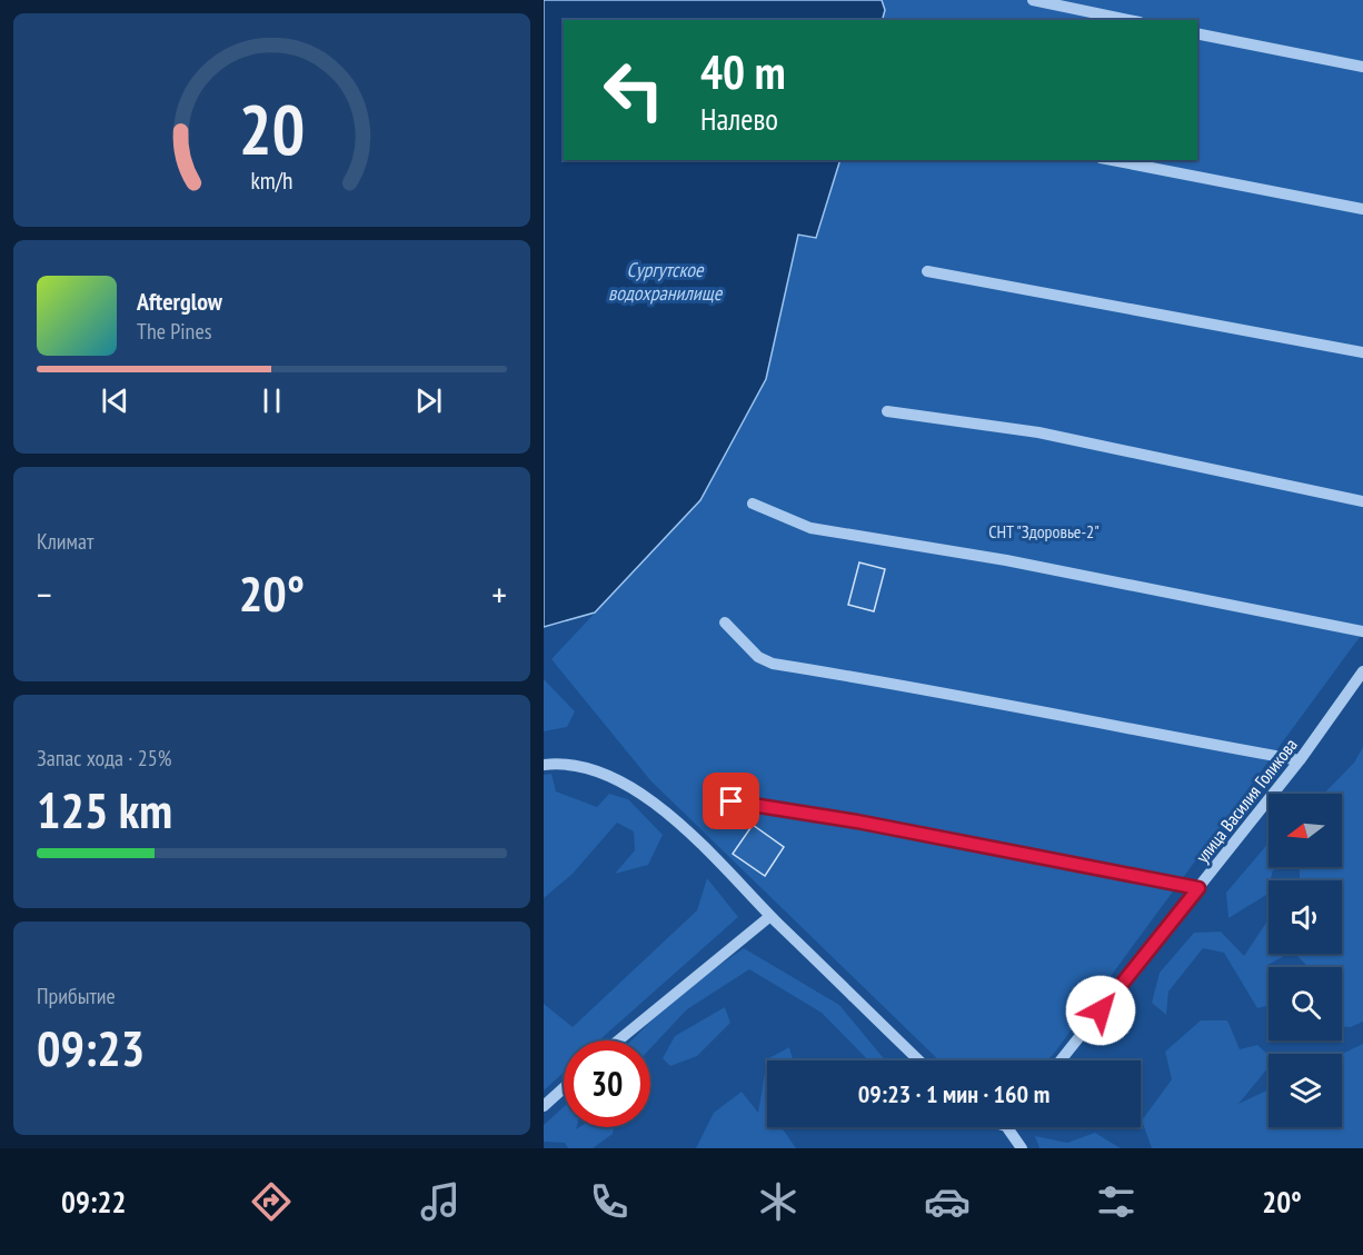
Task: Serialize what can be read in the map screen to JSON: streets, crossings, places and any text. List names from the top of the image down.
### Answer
{
  "streets": {
    "street": ["улица Василия Голикова"]
  },
  "water": ["Сургутское водохранилище"],
  "parks": ["СНТ \"Здоровье-2\""],
  "north": "left",
  "page": {
    "turn": ["40 m", "Налево"],
    "song": ["Afterglow", "The Pines"],
    "tile": [
      "Климат",
      ["Запас хода · 25%", "125 km"],
      ["Прибытие", "09:23"]
    ],
    "heat": ["−", "20°", "+"],
    "limit": "30",
    "trip": "09:23 · 1 мин · 160 m",
    "tabs": ["09:22", "20°"],
    "gauge": ["20", "km/h"]
  }
}
